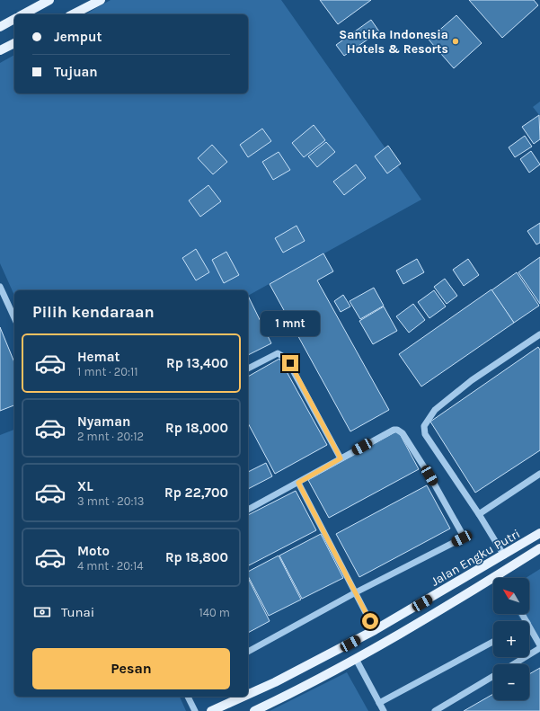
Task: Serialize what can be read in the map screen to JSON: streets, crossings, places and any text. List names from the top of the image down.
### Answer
{
  "streets": {
    "main road": ["Jalan Engku Putri"]
  },
  "places": ["Santika Indonesia Hotels & Resorts"],
  "north": "top left",
  "page": {
    "banner": ["Jemput", "Tujuan"],
    "heading": "Pilih kendaraan",
    "bubble": "1 mnt",
    "list": [
      {
        "name": "Hemat",
        "note": "1 mnt · 20:11",
        "value": "Rp 13,400"
      },
      {
        "name": "Nyaman",
        "note": "2 mnt · 20:12",
        "value": "Rp 18,000"
      },
      {
        "name": "XL",
        "note": "3 mnt · 20:13",
        "value": "Rp 22,700"
      },
      {
        "name": "Moto",
        "note": "4 mnt · 20:14",
        "value": "Rp 18,800"
      }
    ],
    "map_buttons": ["+", "−"],
    "pay": ["Tunai", "140 m"],
    "buttons": "Pesan"
  }
}
